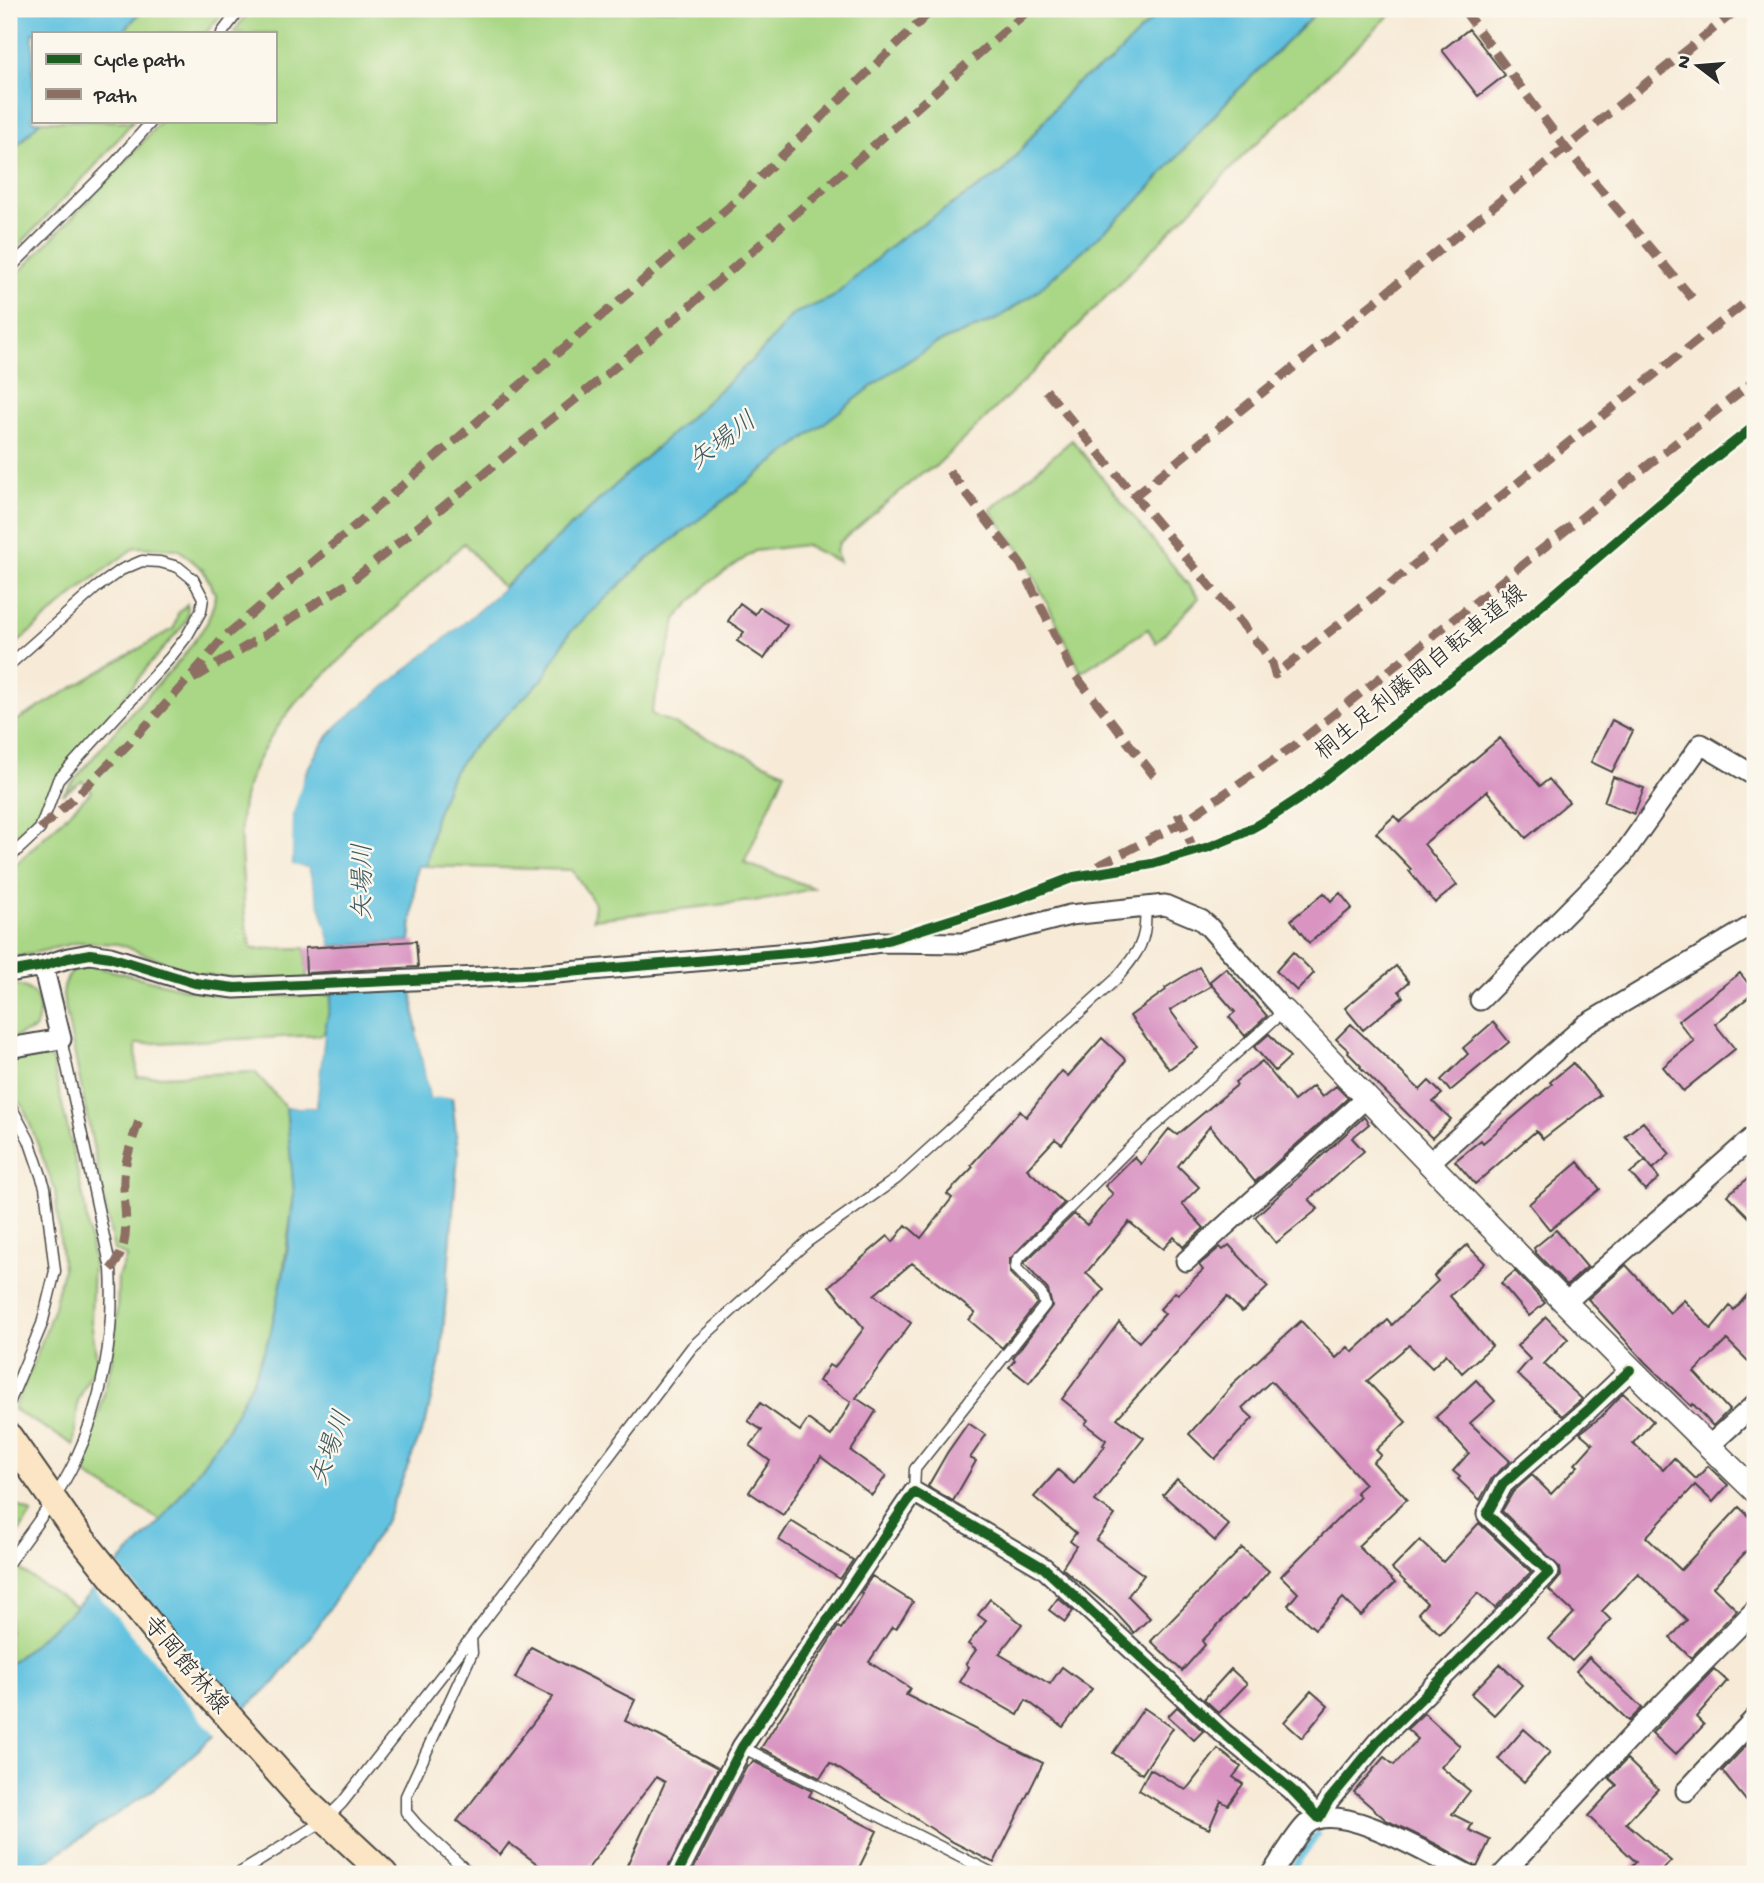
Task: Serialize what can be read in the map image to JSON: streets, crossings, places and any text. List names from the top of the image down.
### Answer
{
  "streets": {
    "main road": ["寺岡館林線"],
    "cycle path": ["桐生足利藤岡自転車道線"]
  },
  "water": ["矢場川"],
  "legend": ["Cycle path", "Path"],
  "north": "left"
}
